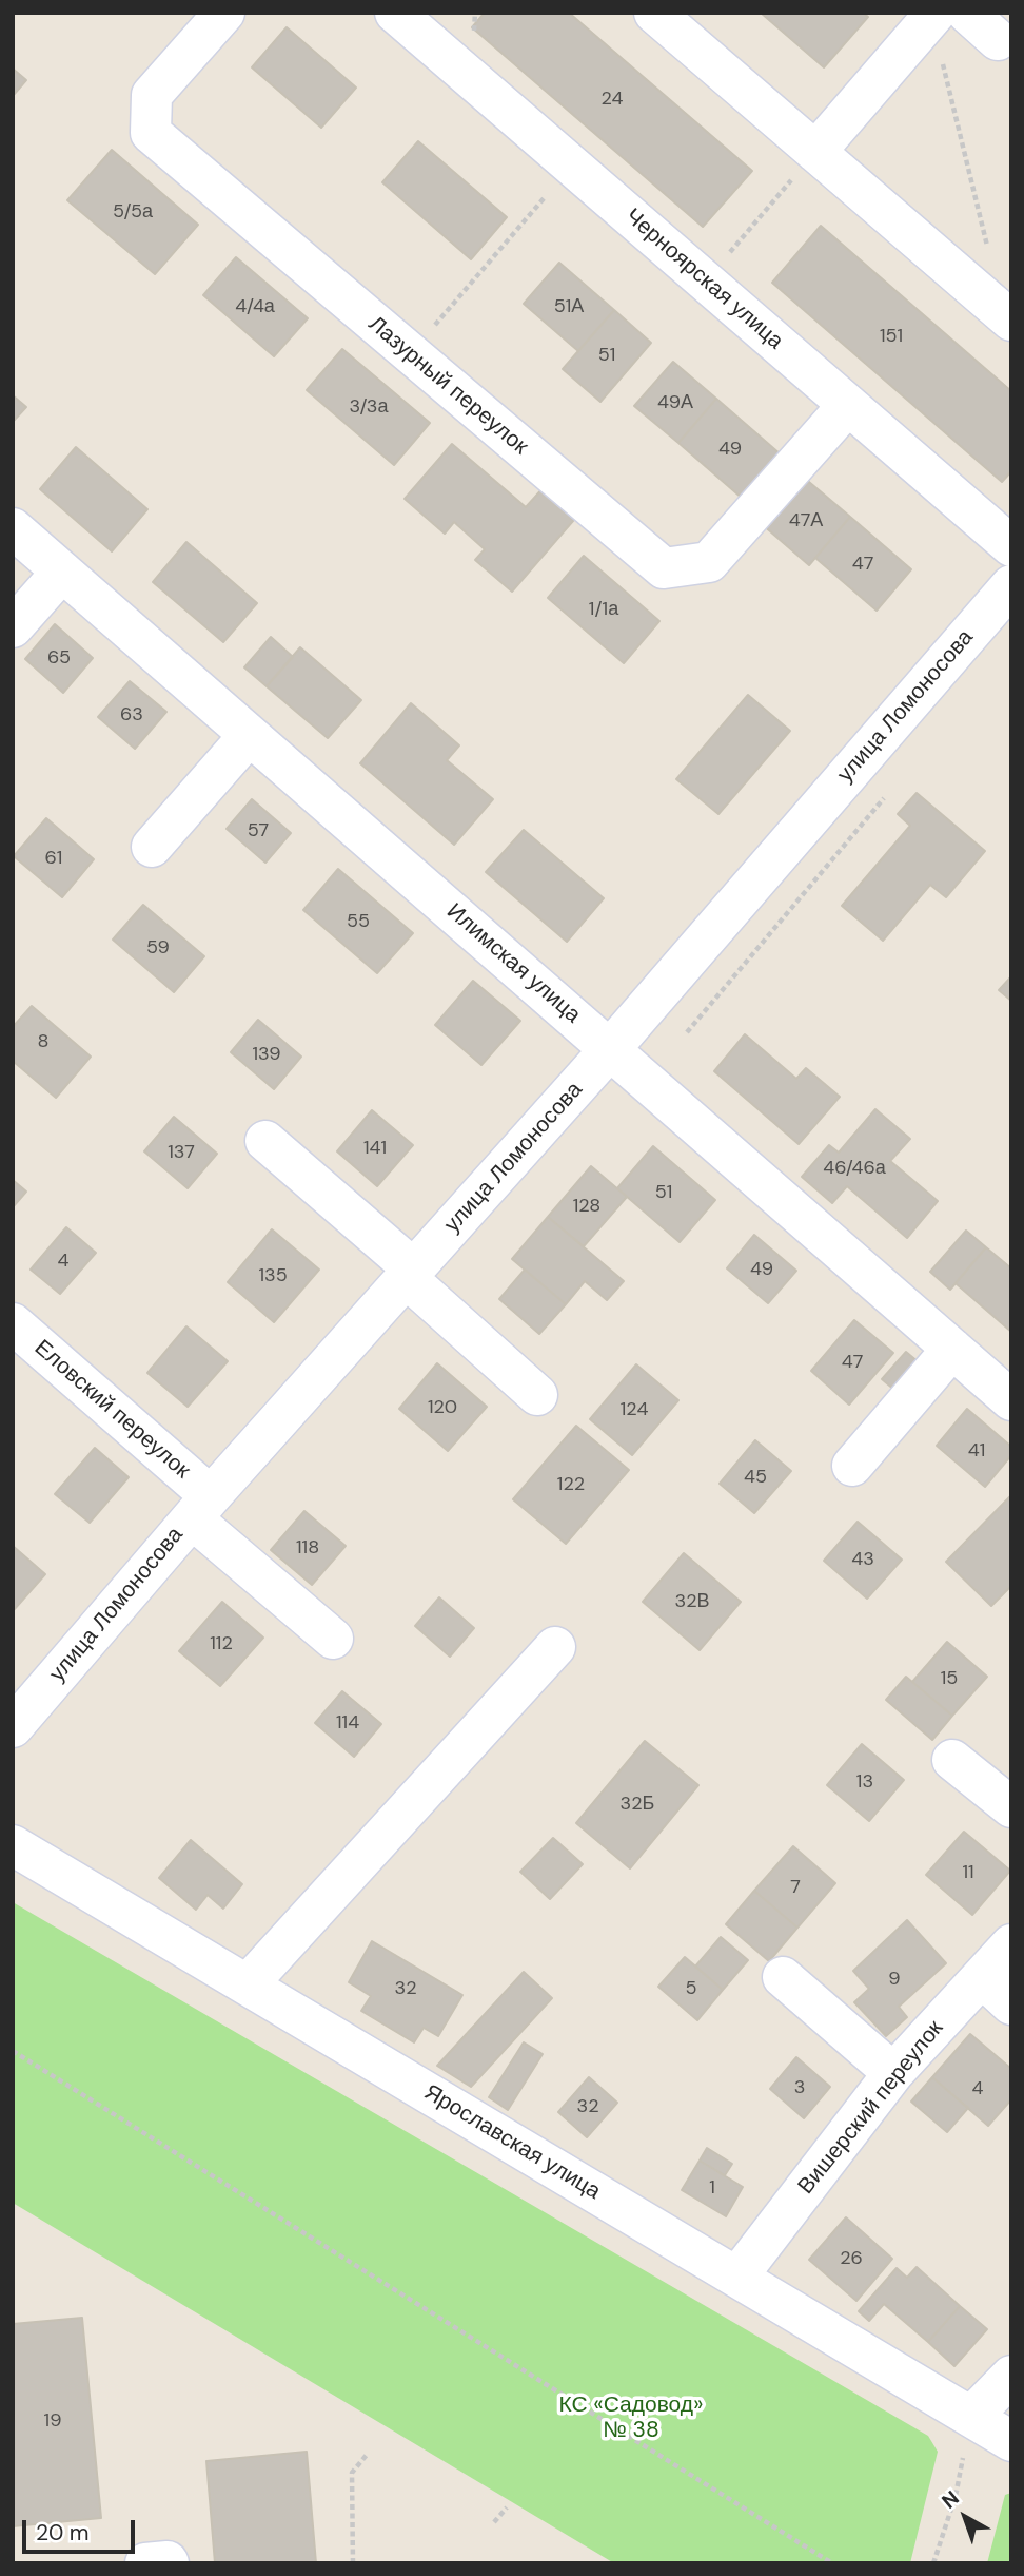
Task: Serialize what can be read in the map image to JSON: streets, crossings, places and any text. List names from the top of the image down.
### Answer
{
  "streets": {
    "street": [
      "Черноярская улица",
      "Лазурный переулок",
      "улица Ломоносова",
      "Илимская улица",
      "Еловский переулок",
      "Вишерский переулок",
      "Ярославская улица"
    ]
  },
  "crossings": [
    ["Черноярская улица", "Лазурный переулок"],
    ["улица Ломоносова", "Илимская улица"],
    ["улица Ломоносова", "Еловский переулок"],
    ["Вишерский переулок", "Ярославская улица"]
  ],
  "parks": ["КС «Садовод» № 38"],
  "house_numbers": [
    "24",
    "5/5а",
    "4/4а",
    "51А",
    "151",
    "51",
    "49А",
    "3/3а",
    "49",
    "47А",
    "47",
    "1/1а",
    "65",
    "63",
    "57",
    "61",
    "55",
    "59",
    "8",
    "139",
    "141",
    "137",
    "46/46а",
    "51",
    "128",
    "4",
    "49",
    "135",
    "47",
    "120",
    "124",
    "41",
    "45",
    "122",
    "118",
    "43",
    "32В",
    "112",
    "15",
    "114",
    "13",
    "32Б",
    "11",
    "7",
    "9",
    "32",
    "5",
    "3",
    "4",
    "32",
    "1",
    "26",
    "19"
  ],
  "scale_bar": "20 m",
  "north": "top left"
}
